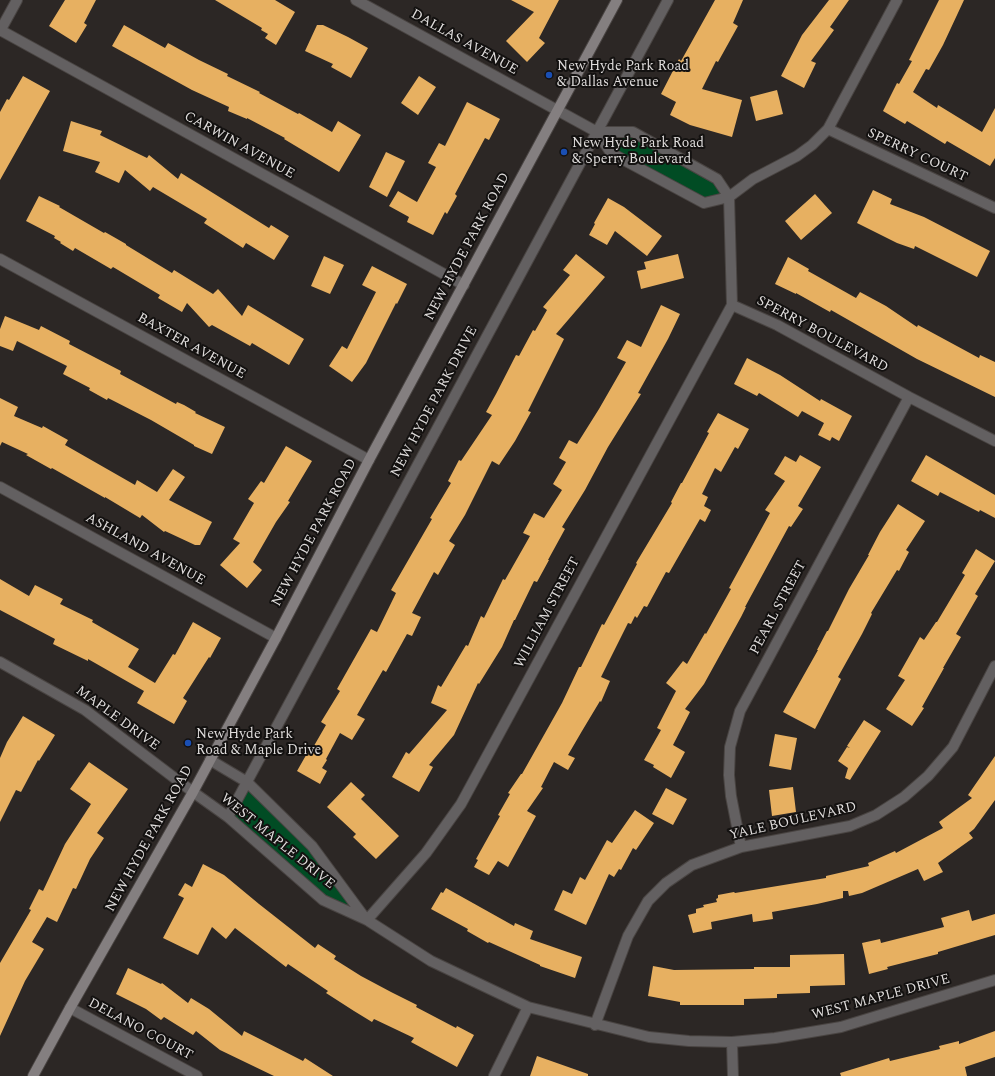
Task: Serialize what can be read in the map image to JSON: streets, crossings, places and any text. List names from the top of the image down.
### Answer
{
  "streets": {
    "main road": ["NEW HYDE PARK ROAD"],
    "street": [
      "DALLAS AVENUE",
      "CARWIN AVENUE",
      "SPERRY COURT",
      "SPERRY BOULEVARD",
      "BAXTER AVENUE",
      "NEW HYDE PARK DRIVE",
      "ASHLAND AVENUE",
      "PEARL STREET",
      "WILLIAM STREET",
      "MAPLE DRIVE",
      "YALE BOULEVARD",
      "WEST MAPLE DRIVE",
      "DELANO COURT"
    ]
  },
  "crossings": [
    ["DALLAS AVENUE", "NEW HYDE PARK ROAD"],
    ["CARWIN AVENUE", "NEW HYDE PARK ROAD"],
    ["NEW HYDE PARK ROAD", "BAXTER AVENUE"],
    ["NEW HYDE PARK ROAD", "ASHLAND AVENUE"],
    ["NEW HYDE PARK ROAD", "MAPLE DRIVE"],
    ["NEW HYDE PARK ROAD", "WEST MAPLE DRIVE"],
    ["NEW HYDE PARK ROAD", "DELANO COURT"],
    ["SPERRY BOULEVARD", "PEARL STREET"],
    ["SPERRY BOULEVARD", "WILLIAM STREET"],
    ["NEW HYDE PARK DRIVE", "WEST MAPLE DRIVE"],
    ["PEARL STREET", "YALE BOULEVARD"],
    ["WILLIAM STREET", "WEST MAPLE DRIVE"],
    ["MAPLE DRIVE", "WEST MAPLE DRIVE"],
    ["YALE BOULEVARD", "WEST MAPLE DRIVE"]
  ],
  "places": ["New Hyde Park Road & Dallas Avenue", "New Hyde Park Road & Sperry Boulevard", "New Hyde Park Road & Maple Drive"]
}
